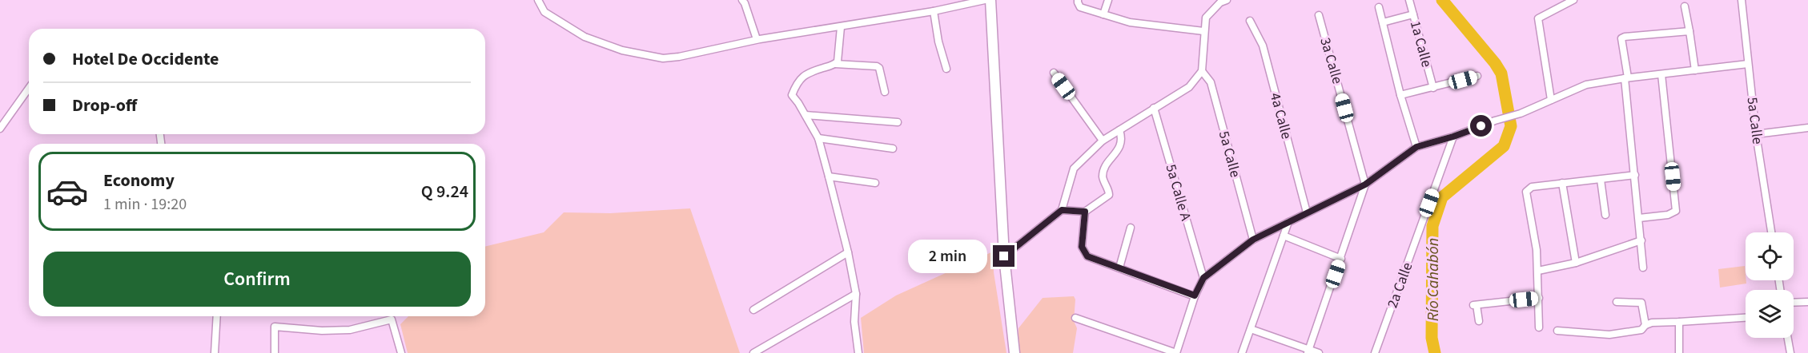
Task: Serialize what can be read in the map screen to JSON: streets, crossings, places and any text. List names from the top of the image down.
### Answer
{
  "streets": {
    "street": [
      "1a Calle",
      "3a Calle",
      "4a Calle",
      "5a Calle",
      "5a Calle A",
      "2a Calle"
    ]
  },
  "water": ["Río Cahabón"],
  "page": {
    "banner": ["Hotel De Occidente", "Drop-off"],
    "list": [
      {
        "name": "Economy",
        "note": "1 min · 19:20",
        "value": "Q 9.24"
      }
    ],
    "bubble": "2 min",
    "buttons": "Confirm"
  }
}
